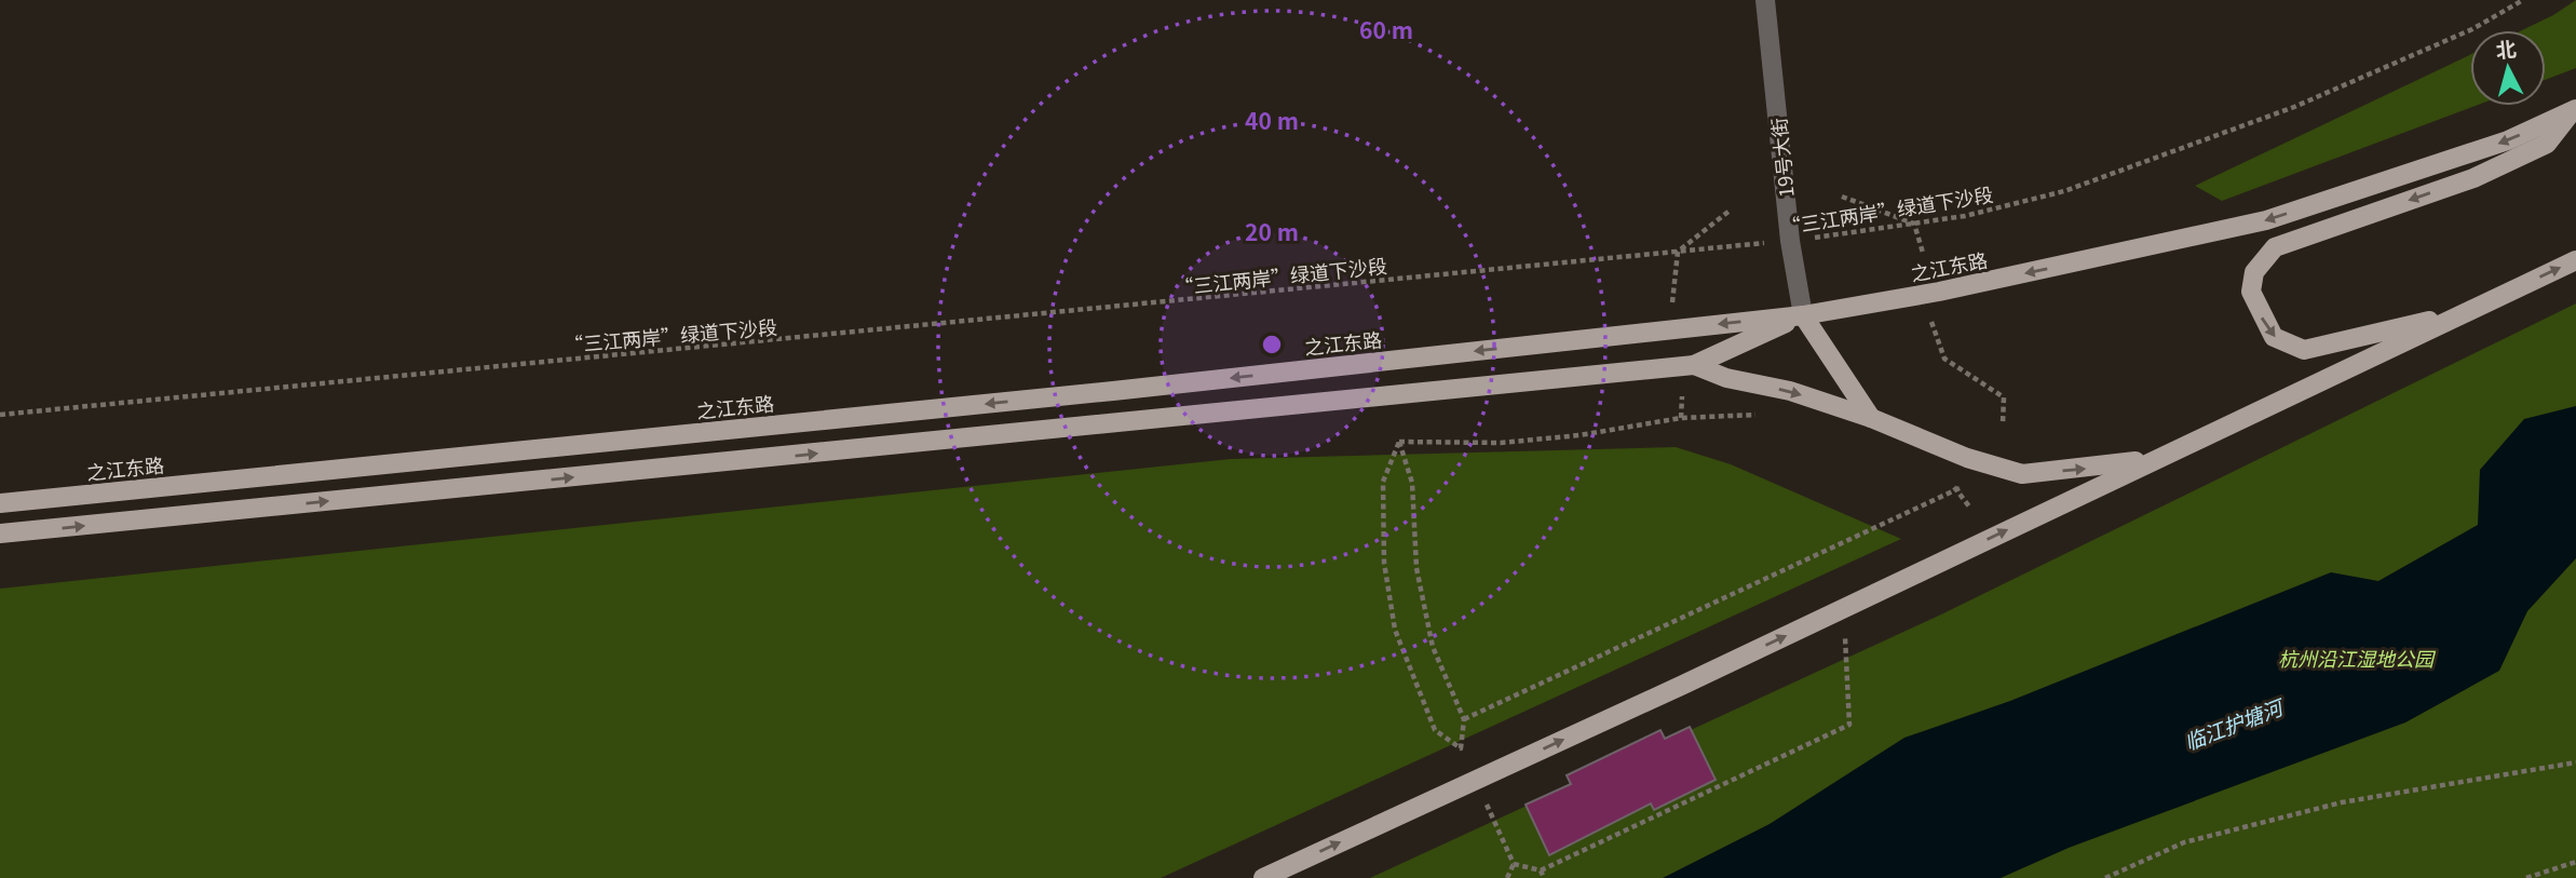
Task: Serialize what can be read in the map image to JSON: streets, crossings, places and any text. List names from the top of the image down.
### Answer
{
  "streets": {
    "main road": ["之江东路"],
    "street": ["19号大街"],
    "path": ["“三江两岸”绿道下沙段"]
  },
  "crossings": [
    ["19号大街", "“三江两岸”绿道下沙段"],
    ["19号大街", "之江东路"]
  ],
  "water": ["临江护塘河"],
  "parks": ["杭州沿江湿地公园"],
  "north": "top",
  "rings": ["60 m", "40 m", "20 m"]
}
